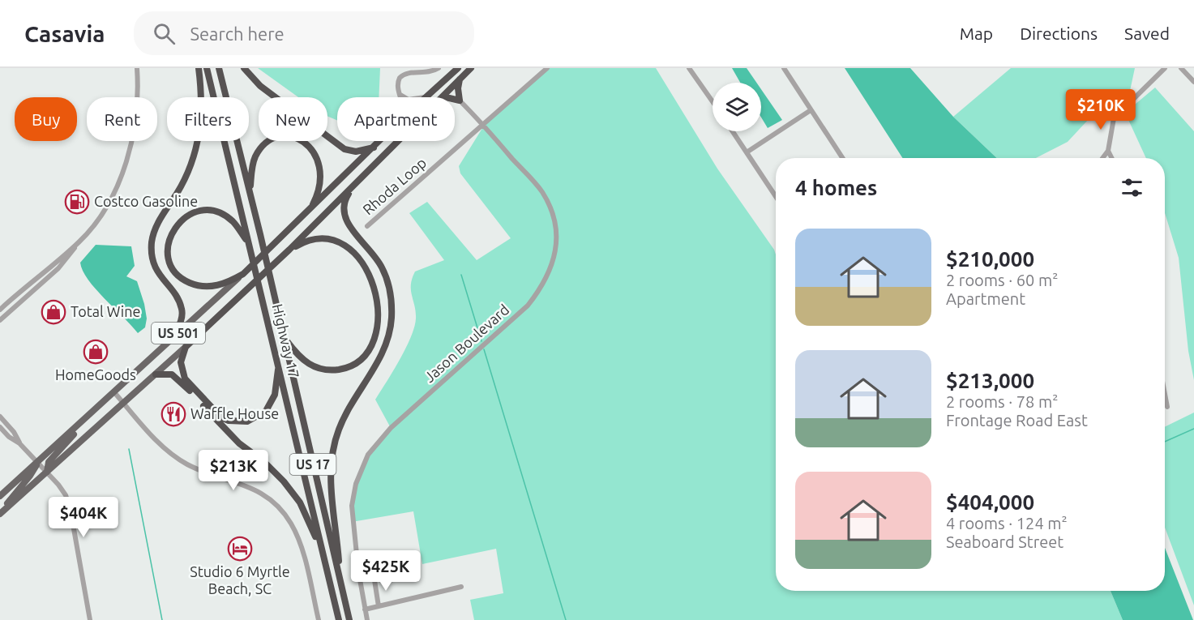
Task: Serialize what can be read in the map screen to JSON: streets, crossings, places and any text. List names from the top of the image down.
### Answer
{
  "streets": {
    "highway": ["US 501", "Highway 17", "US 17"],
    "street": ["Rhoda Loop", "Jason Boulevard"]
  },
  "crossings": [
    ["Rhoda Loop", "Jason Boulevard"]
  ],
  "places": {
    "fuel station": ["Costco Gasoline"],
    "shop": ["Total Wine", "HomeGoods"],
    "restaurant": ["Waffle House"],
    "hotel": ["Studio 6 Myrtle Beach, SC"]
  },
  "page": {
    "header": "Casavia",
    "search": "Search here",
    "nav": ["Map", "Directions", "Saved"],
    "price": [
      "$210K",
      "$213K",
      "$404K",
      "$425K"
    ],
    "chip": [
      "Buy",
      "Rent",
      "Filters",
      "New",
      "Apartment"
    ],
    "heading": "4 homes",
    "list": [
      {
        "name": "$210,000",
        "note": "2 rooms · 60 m² · Apartment"
      },
      {
        "name": "$213,000",
        "note": "2 rooms · 78 m² · Frontage Road East"
      },
      {
        "name": "$404,000",
        "note": "4 rooms · 124 m² · Seaboard Street"
      }
    ]
  }
}
